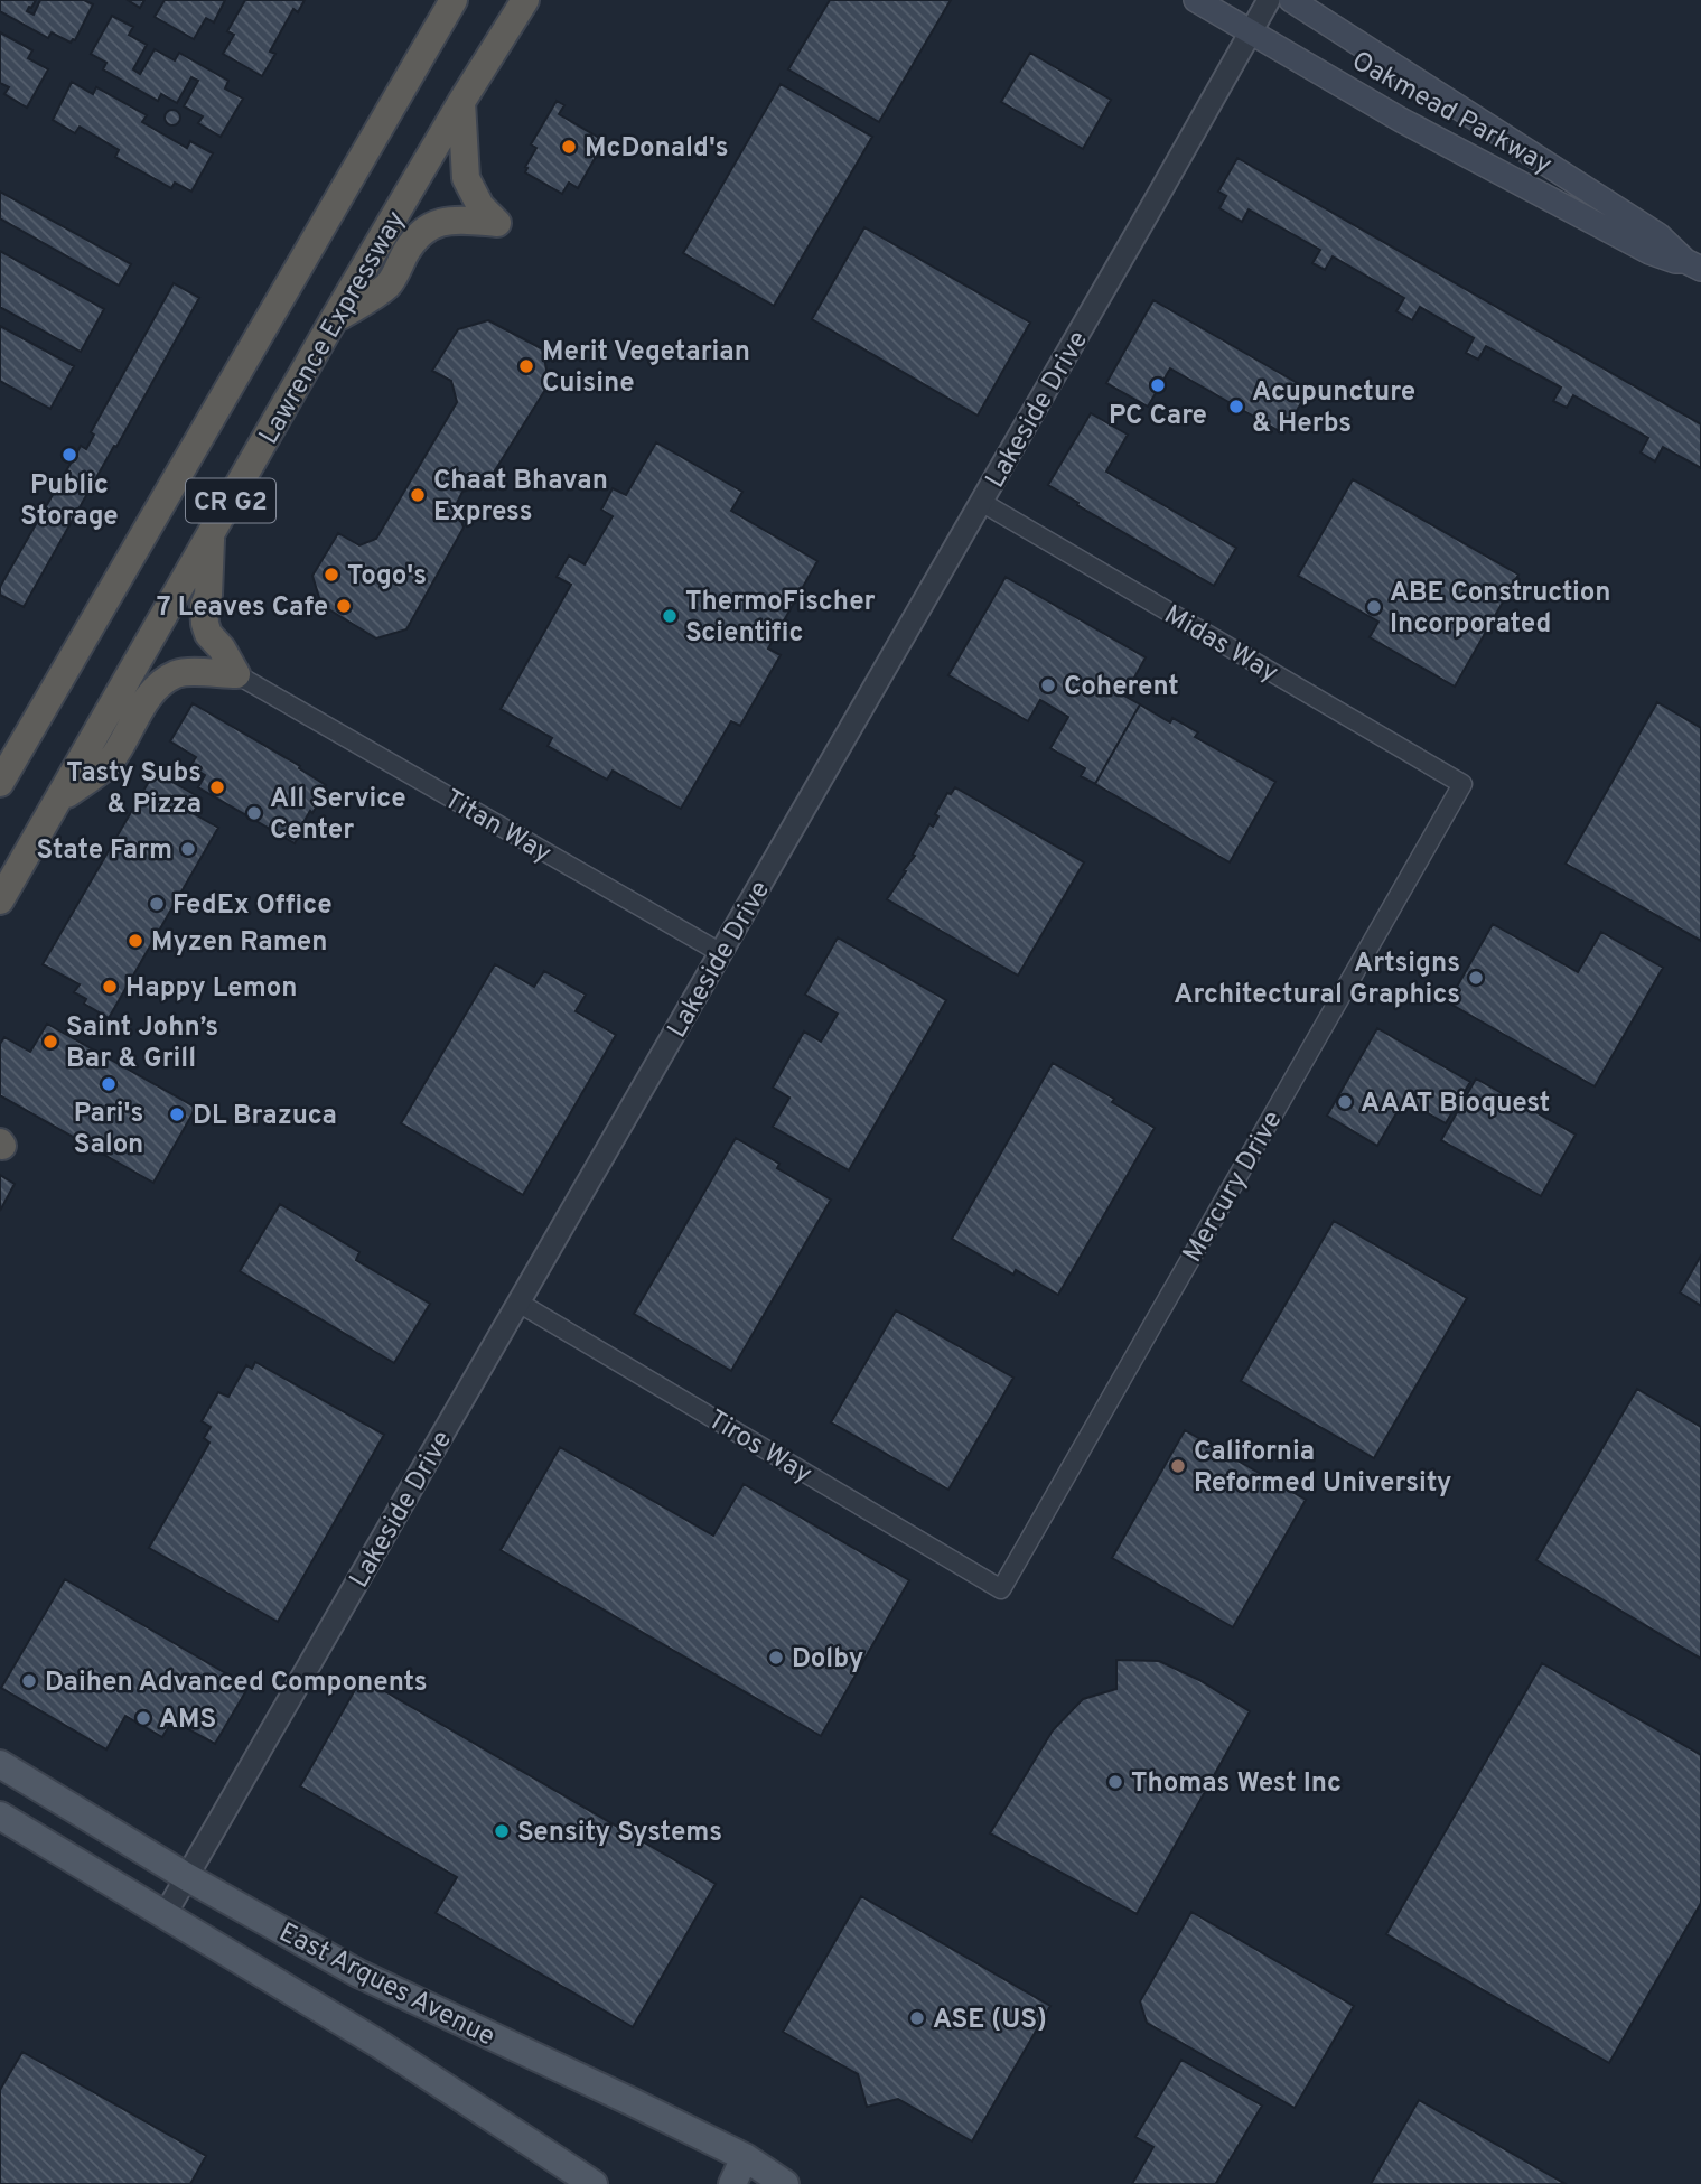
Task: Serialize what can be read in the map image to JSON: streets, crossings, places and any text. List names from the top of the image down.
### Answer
{
  "streets": {
    "highway": ["Lawrence Expressway", "CR G2"],
    "main road": ["Oakmead Parkway", "East Arques Avenue"],
    "street": [
      "Lakeside Drive",
      "Midas Way",
      "Titan Way",
      "Mercury Drive",
      "Tiros Way"
    ]
  },
  "crossings": [
    ["Oakmead Parkway", "Lakeside Drive"],
    ["Lakeside Drive", "Midas Way"],
    ["Lakeside Drive", "Titan Way"],
    ["Lakeside Drive", "Tiros Way"],
    ["Lakeside Drive", "East Arques Avenue"],
    ["Midas Way", "Mercury Drive"],
    ["Mercury Drive", "Tiros Way"]
  ],
  "places": [
    "McDonald's",
    "Merit Vegetarian Cuisine",
    "PC Care",
    "Acupuncture & Herbs",
    "Public Storage",
    "Chaat Bhavan Express",
    "Togo's",
    "7 Leaves Cafe",
    "ABE Construction Incorporated",
    "ThermoFischer Scientific",
    "Coherent",
    "Tasty Subs & Pizza",
    "All Service Center",
    "State Farm",
    "FedEx Office",
    "Myzen Ramen",
    "Artsigns Architectural Graphics",
    "Happy Lemon",
    "Saint John’s Bar & Grill",
    "Pari's Salon",
    "AAAT Bioquest",
    "DL Brazuca",
    "California Reformed University",
    "Dolby",
    "Daihen Advanced Components",
    "AMS",
    "Thomas West Inc",
    "Sensity Systems",
    "ASE (US)"
  ]
}
